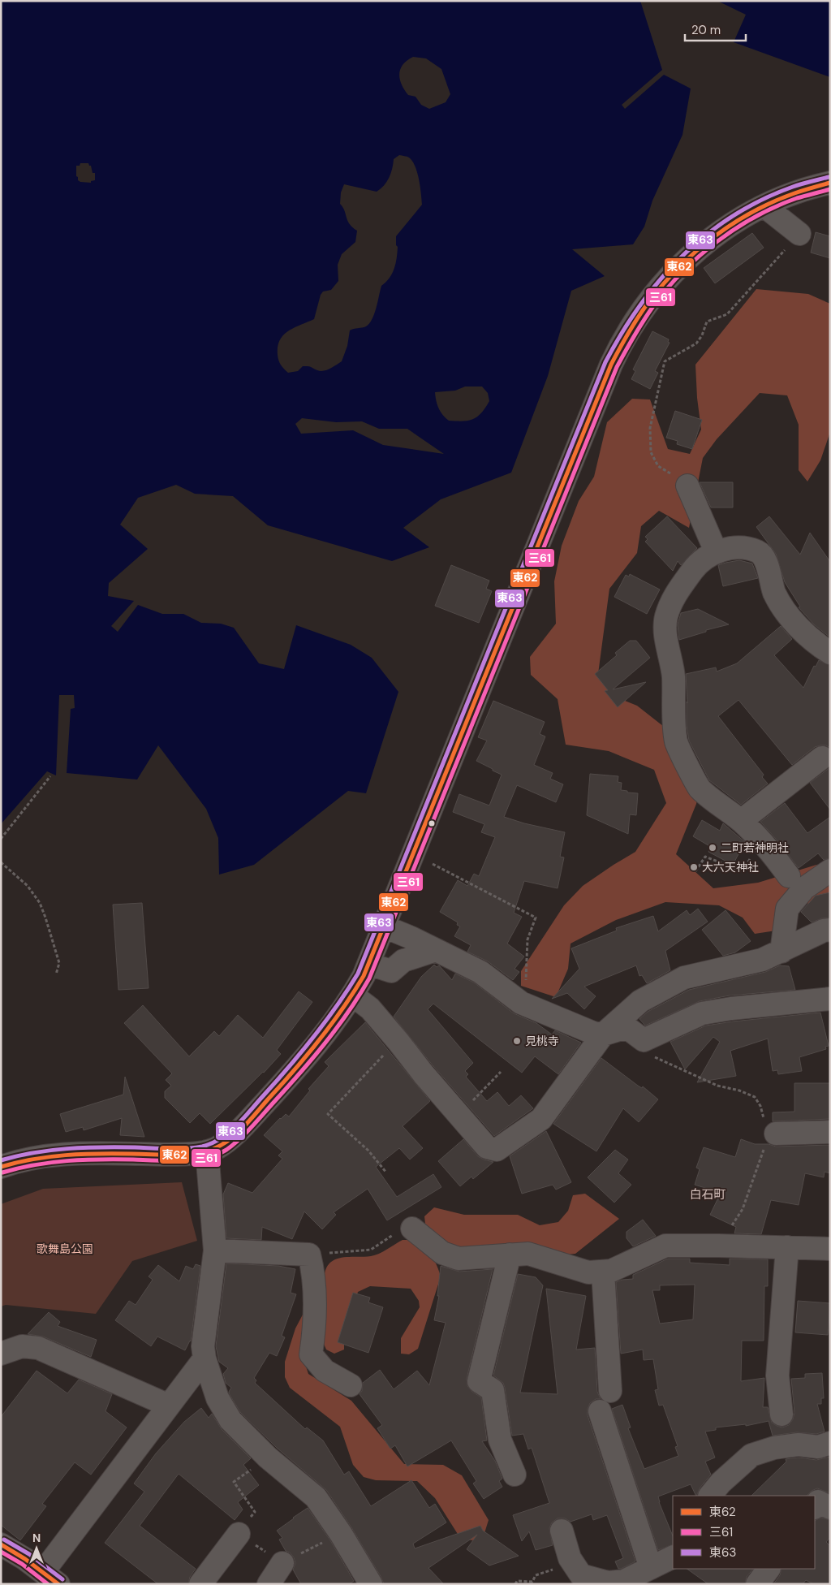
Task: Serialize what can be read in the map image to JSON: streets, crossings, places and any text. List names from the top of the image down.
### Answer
{
  "districts": ["白石町"],
  "parks": ["歌舞島公園"],
  "places": ["二町若神明社", "大六天神社", "見桃寺"],
  "lines": ["transit line 東63", "transit line 東62", "transit line 三61"],
  "legend": ["東62", "三61", "東63"],
  "scale_bar": "20 m",
  "north": "top"
}
